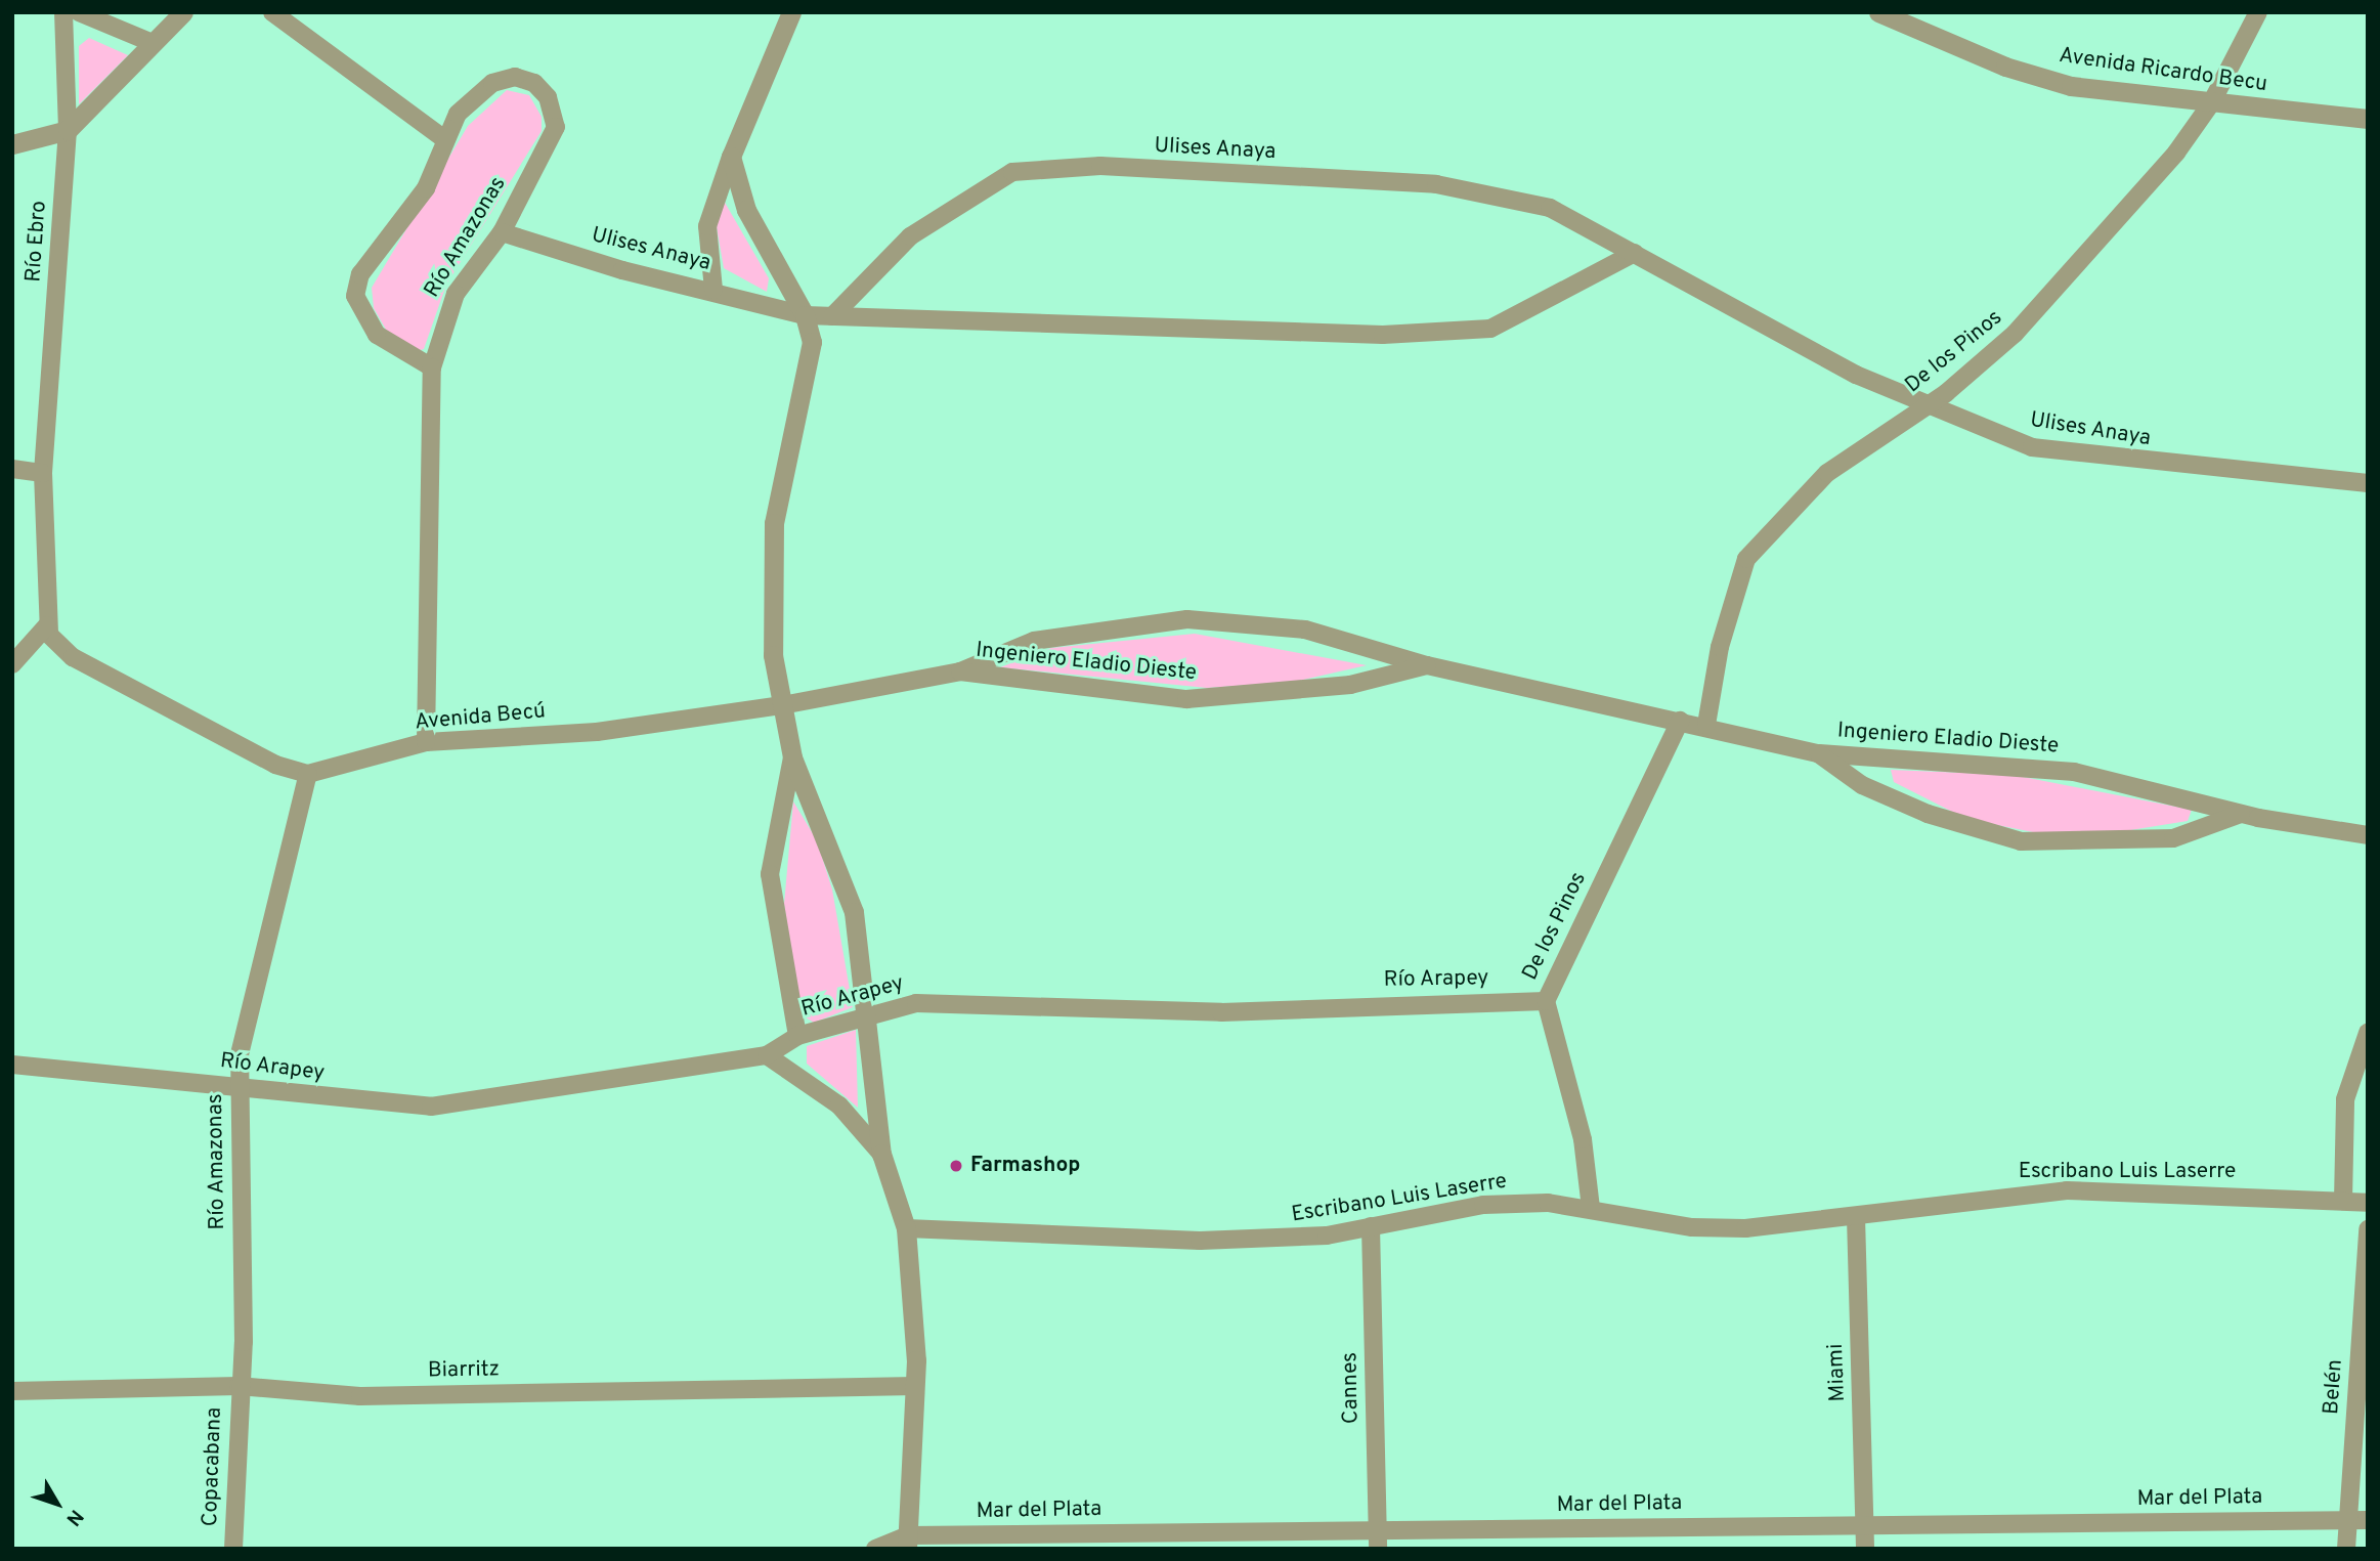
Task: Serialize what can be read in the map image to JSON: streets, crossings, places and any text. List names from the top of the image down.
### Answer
{
  "streets": {
    "street": [
      "Avenida Ricardo Becu",
      "Ulises Anaya",
      "Río Amazonas",
      "Río Ebro",
      "De los Pinos",
      "Ingeniero Eladio Dieste",
      "Avenida Becú",
      "Río Arapey",
      "Escribano Luis Laserre",
      "Biarritz",
      "Miami",
      "Belén",
      "Cannes",
      "Copacabana",
      "Mar del Plata"
    ]
  },
  "crossings": [
    ["Avenida Ricardo Becu", "De los Pinos"],
    ["Ulises Anaya", "Río Amazonas"],
    ["Ulises Anaya", "De los Pinos"],
    ["Río Amazonas", "Avenida Becú"],
    ["Río Amazonas", "Río Arapey"],
    ["Río Amazonas", "Biarritz"],
    ["Río Amazonas", "Copacabana"],
    ["De los Pinos", "Ingeniero Eladio Dieste"],
    ["De los Pinos", "Río Arapey"],
    ["De los Pinos", "Escribano Luis Laserre"],
    ["Ingeniero Eladio Dieste", "Avenida Becú"],
    ["Escribano Luis Laserre", "Miami"],
    ["Escribano Luis Laserre", "Cannes"],
    ["Biarritz", "Copacabana"],
    ["Miami", "Mar del Plata"],
    ["Belén", "Mar del Plata"],
    ["Cannes", "Mar del Plata"]
  ],
  "places": ["Farmashop"],
  "north": "bottom right"
}
